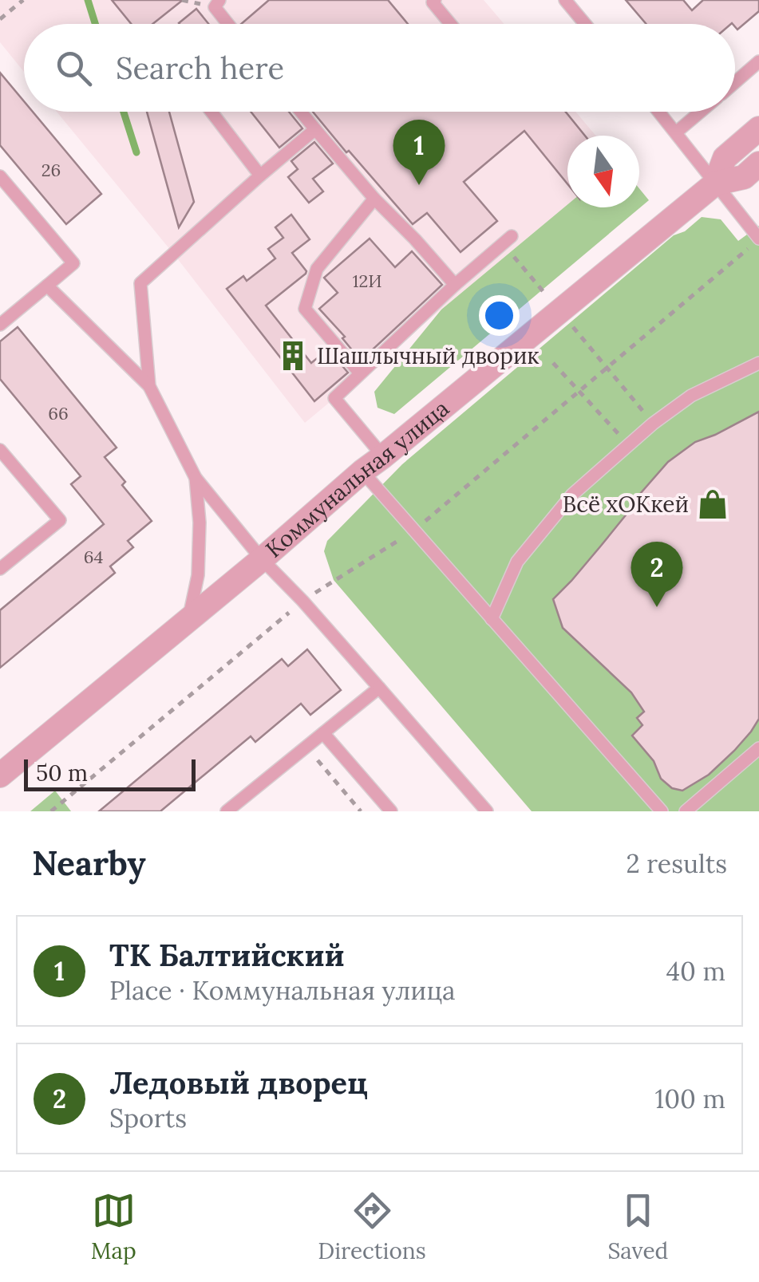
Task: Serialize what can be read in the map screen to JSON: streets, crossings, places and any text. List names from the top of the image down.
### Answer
{
  "streets": {
    "street": ["Коммунальная улица"]
  },
  "places": {
    "building": ["Шашлычный дворик"],
    "shop": ["Всё хОКкей"]
  },
  "house_numbers": [
    "26",
    "12И",
    "66",
    "64"
  ],
  "scale_bar": "50 m",
  "north": "bottom",
  "page": {
    "search": "Search here",
    "pins": ["1", "2"],
    "scale": "50 m",
    "heading": ["Nearby", "2 results"],
    "list": [
      {
        "mark": "1",
        "name": "ТК Балтийский",
        "note": "Place · Коммунальная улица",
        "value": "40 m"
      },
      {
        "mark": "2",
        "name": "Ледовый дворец",
        "note": "Sports",
        "value": "100 m"
      }
    ],
    "nav": ["Map", "Directions", "Saved"]
  }
}
